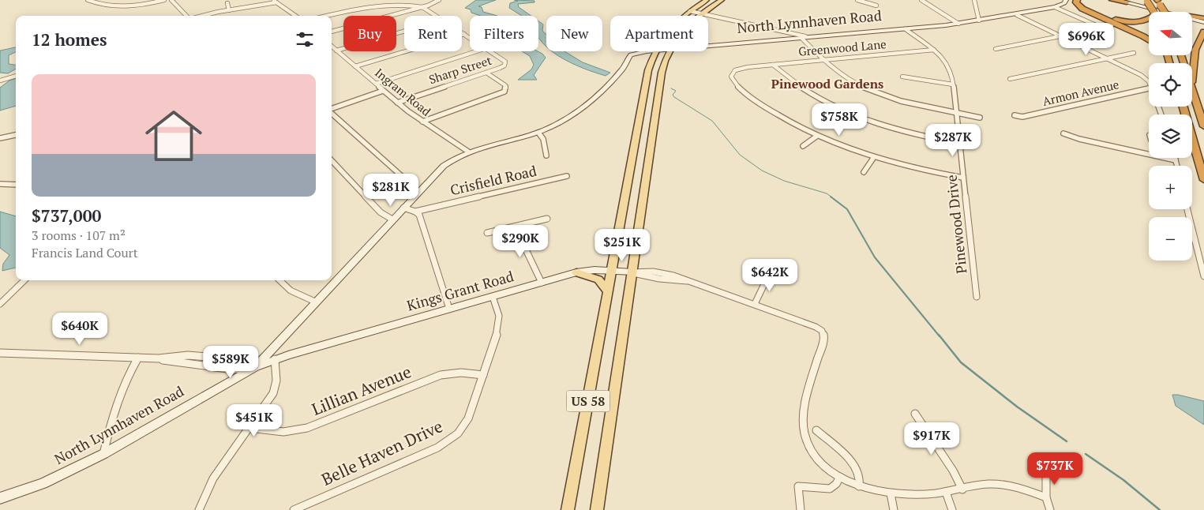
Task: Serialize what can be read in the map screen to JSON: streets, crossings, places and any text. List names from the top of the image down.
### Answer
{
  "streets": {
    "main road": ["US 58"],
    "street": [
      "North Lynnhaven Road",
      "Greenwood Lane",
      "Sharp Street",
      "Ingram Road",
      "Armon Avenue",
      "Crisfield Road",
      "Pinewood Drive",
      "Kings Grant Road",
      "Lillian Avenue",
      "Belle Haven Drive"
    ]
  },
  "crossings": [
    ["North Lynnhaven Road", "Ingram Road"],
    ["North Lynnhaven Road", "Pinewood Drive"],
    ["North Lynnhaven Road", "Kings Grant Road"],
    ["Greenwood Lane", "Pinewood Drive"],
    ["Sharp Street", "Ingram Road"],
    ["Kings Grant Road", "US 58"],
    ["Kings Grant Road", "Belle Haven Drive"],
    ["Lillian Avenue", "Belle Haven Drive"]
  ],
  "districts": ["Pinewood Gardens"],
  "north": "left",
  "page": {
    "map_buttons": ["+", "−"],
    "chip": [
      "Buy",
      "Rent",
      "Filters",
      "New",
      "Apartment"
    ],
    "heading": "12 homes",
    "price": [
      "$696K",
      "$758K",
      "$287K",
      "$281K",
      "$290K",
      "$251K",
      "$642K",
      "$640K",
      "$589K",
      "$451K",
      "$917K",
      "$737K"
    ],
    "list": [
      {
        "name": "$737,000",
        "note": "3 rooms · 107 m² · Francis Land Court"
      }
    ]
  }
}
